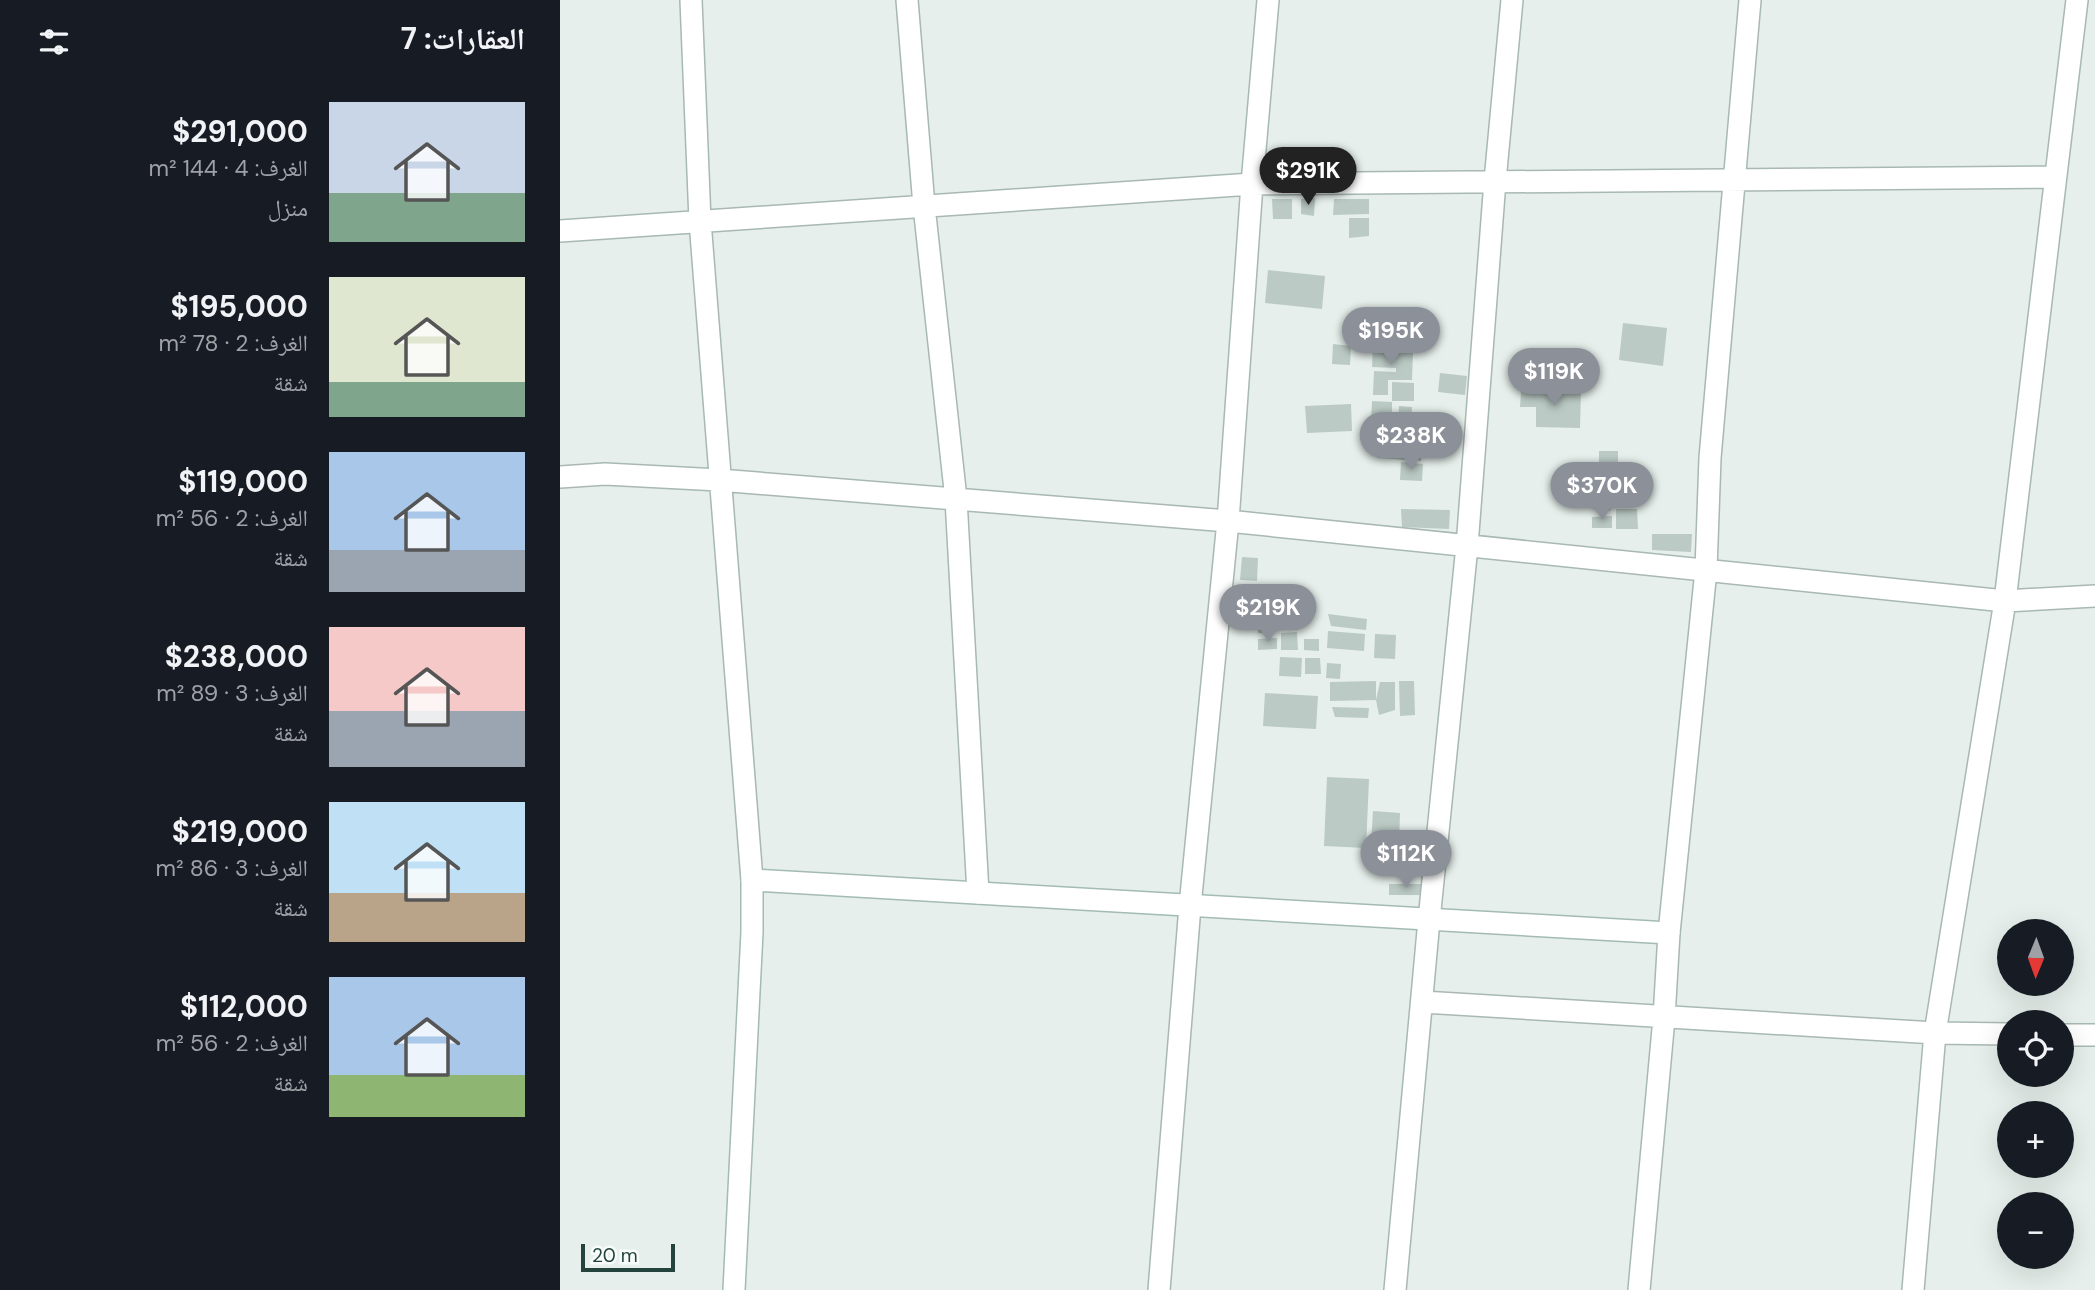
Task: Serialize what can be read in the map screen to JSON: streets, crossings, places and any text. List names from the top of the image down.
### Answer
{
  "scale_bar": "20 m",
  "north": "bottom",
  "page": {
    "heading": "العقارات: 7",
    "list": [
      {
        "name": "$291,000",
        "note": "الغرف: 4 · 144 m² · منزل"
      },
      {
        "name": "$195,000",
        "note": "الغرف: 2 · 78 m² · شقة"
      },
      {
        "name": "$119,000",
        "note": "الغرف: 2 · 56 m² · شقة"
      },
      {
        "name": "$238,000",
        "note": "الغرف: 3 · 89 m² · شقة"
      },
      {
        "name": "$219,000",
        "note": "الغرف: 3 · 86 m² · شقة"
      },
      {
        "name": "$112,000",
        "note": "الغرف: 2 · 56 m² · شقة"
      }
    ],
    "price": [
      "$291K",
      "$195K",
      "$119K",
      "$238K",
      "$370K",
      "$219K",
      "$112K"
    ],
    "map_buttons": ["+", "−"],
    "scale": "20 m"
  }
}
